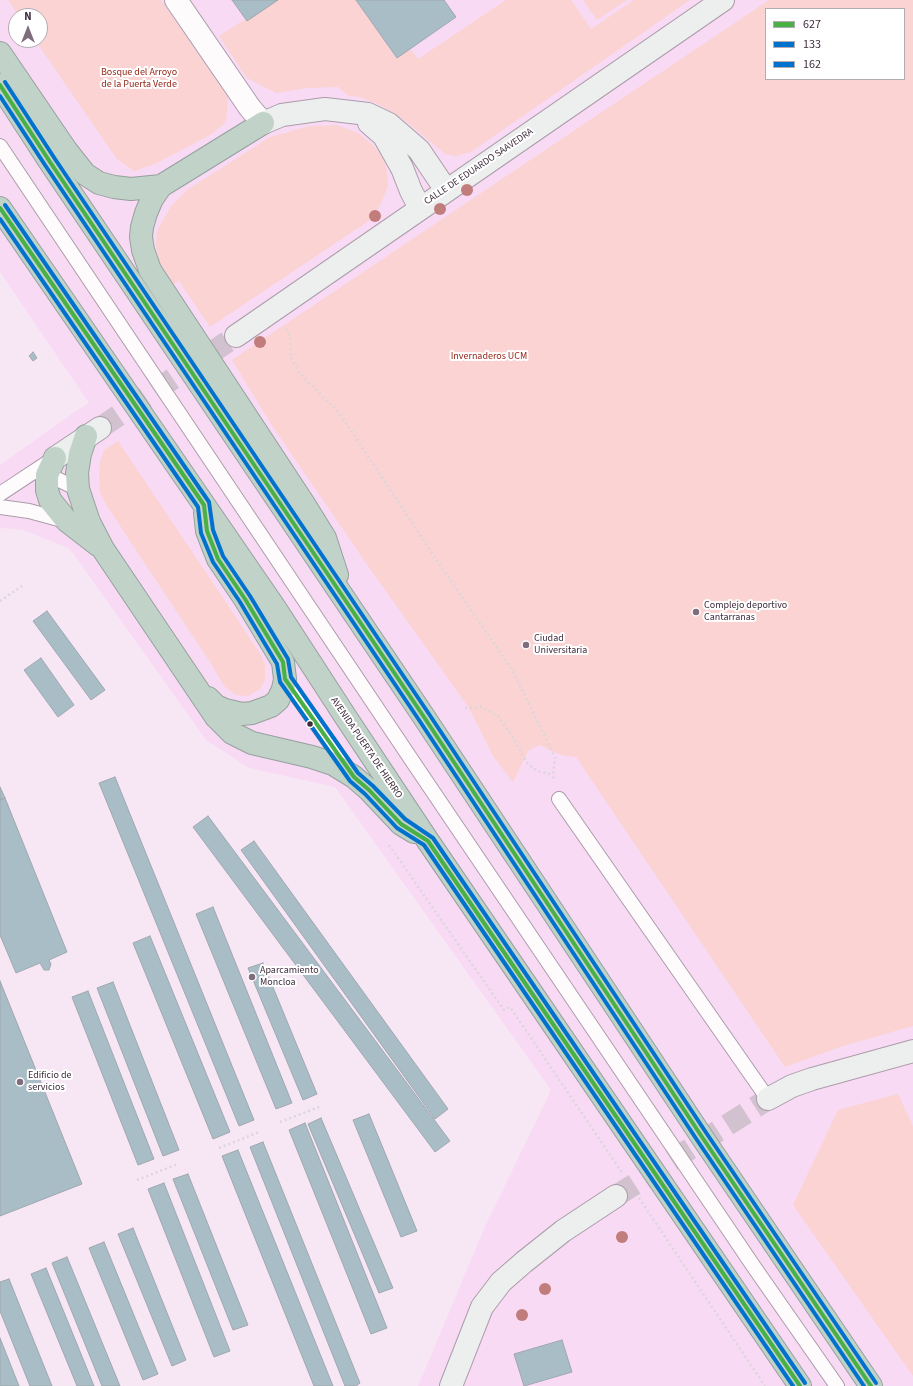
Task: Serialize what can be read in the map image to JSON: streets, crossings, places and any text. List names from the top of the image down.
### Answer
{
  "streets": {
    "highway": ["AVENIDA PUERTA DE HIERRO"],
    "street": ["CALLE DE EDUARDO SAAVEDRA"]
  },
  "parks": ["Bosque del Arroyo de la Puerta Verde", "Invernaderos UCM"],
  "places": [
    "Complejo deportivo Cantarranas",
    "Ciudad Universitaria",
    "Aparcamiento Moncloa",
    "Edificio de servicios"
  ],
  "lines": ["transit line 162", "transit line 627", "transit line 133"],
  "legend": ["627", "133", "162"],
  "north": "top"
}
